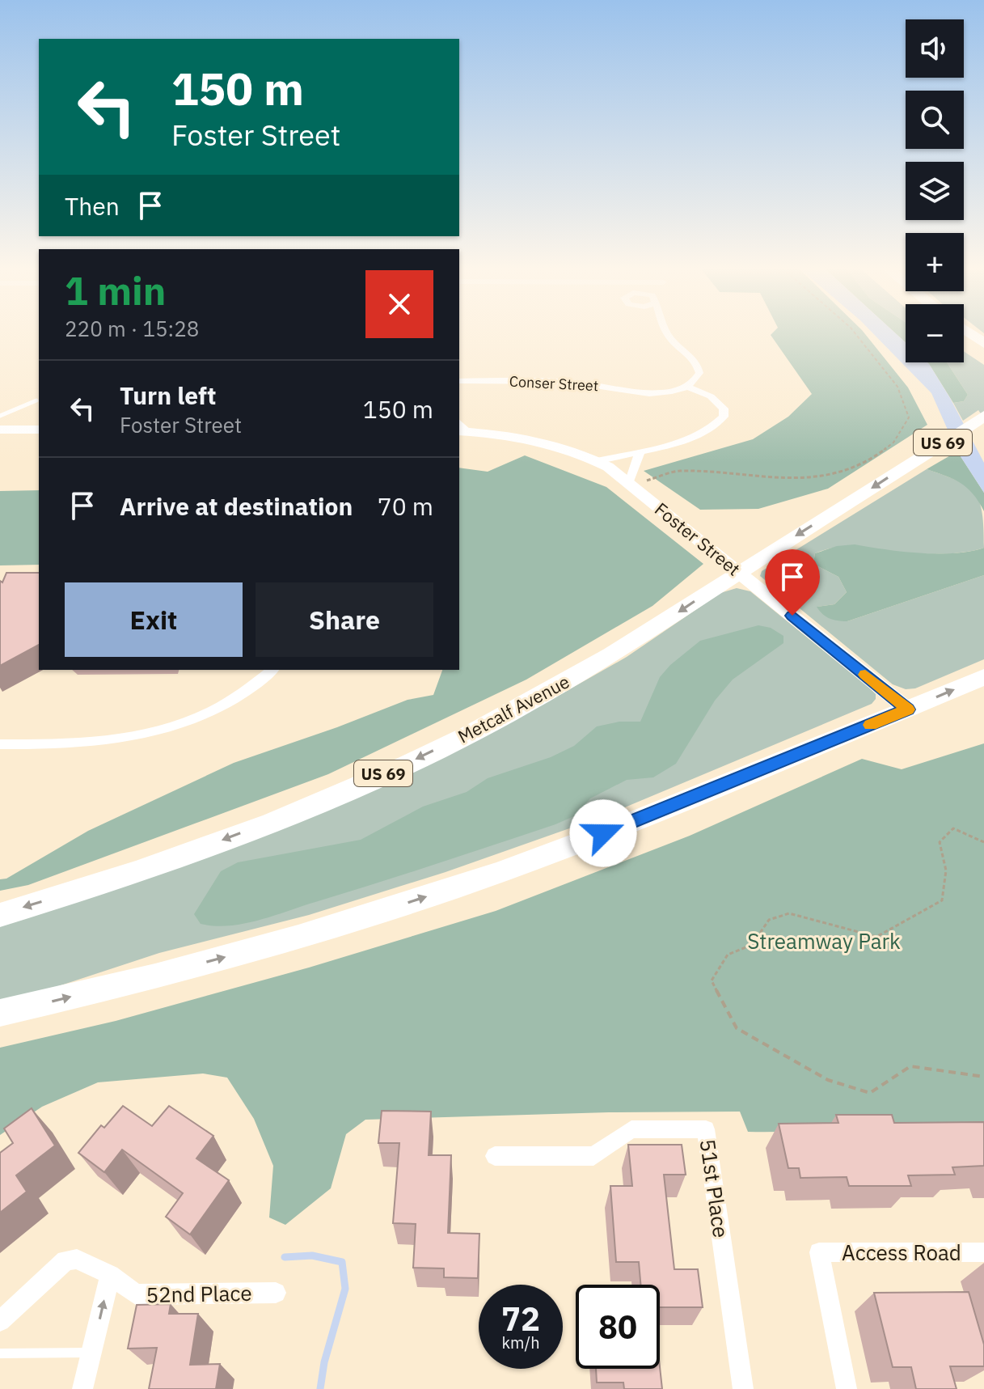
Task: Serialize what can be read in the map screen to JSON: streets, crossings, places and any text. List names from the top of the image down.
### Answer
{
  "streets": {
    "highway": ["US 69", "Metcalf Avenue"],
    "street": [
      "Conser Street",
      "Foster Street",
      "51st Place",
      "Access Road",
      "52nd Place"
    ]
  },
  "crossings": [
    ["Foster Street", "Metcalf Avenue"]
  ],
  "parks": ["Streamway Park"],
  "page": {
    "map_buttons": ["+", "−"],
    "turn": ["150 m", "Foster Street"],
    "then": "Then",
    "heading": ["1 min", "220 m · 15:28"],
    "list": [
      {
        "name": "Turn left",
        "note": "Foster Street",
        "value": "150 m"
      },
      {
        "name": "Arrive at destination",
        "value": "70 m"
      }
    ],
    "buttons": ["Exit", "Share"],
    "speed": "72 km/h",
    "limit": "80"
  }
}
